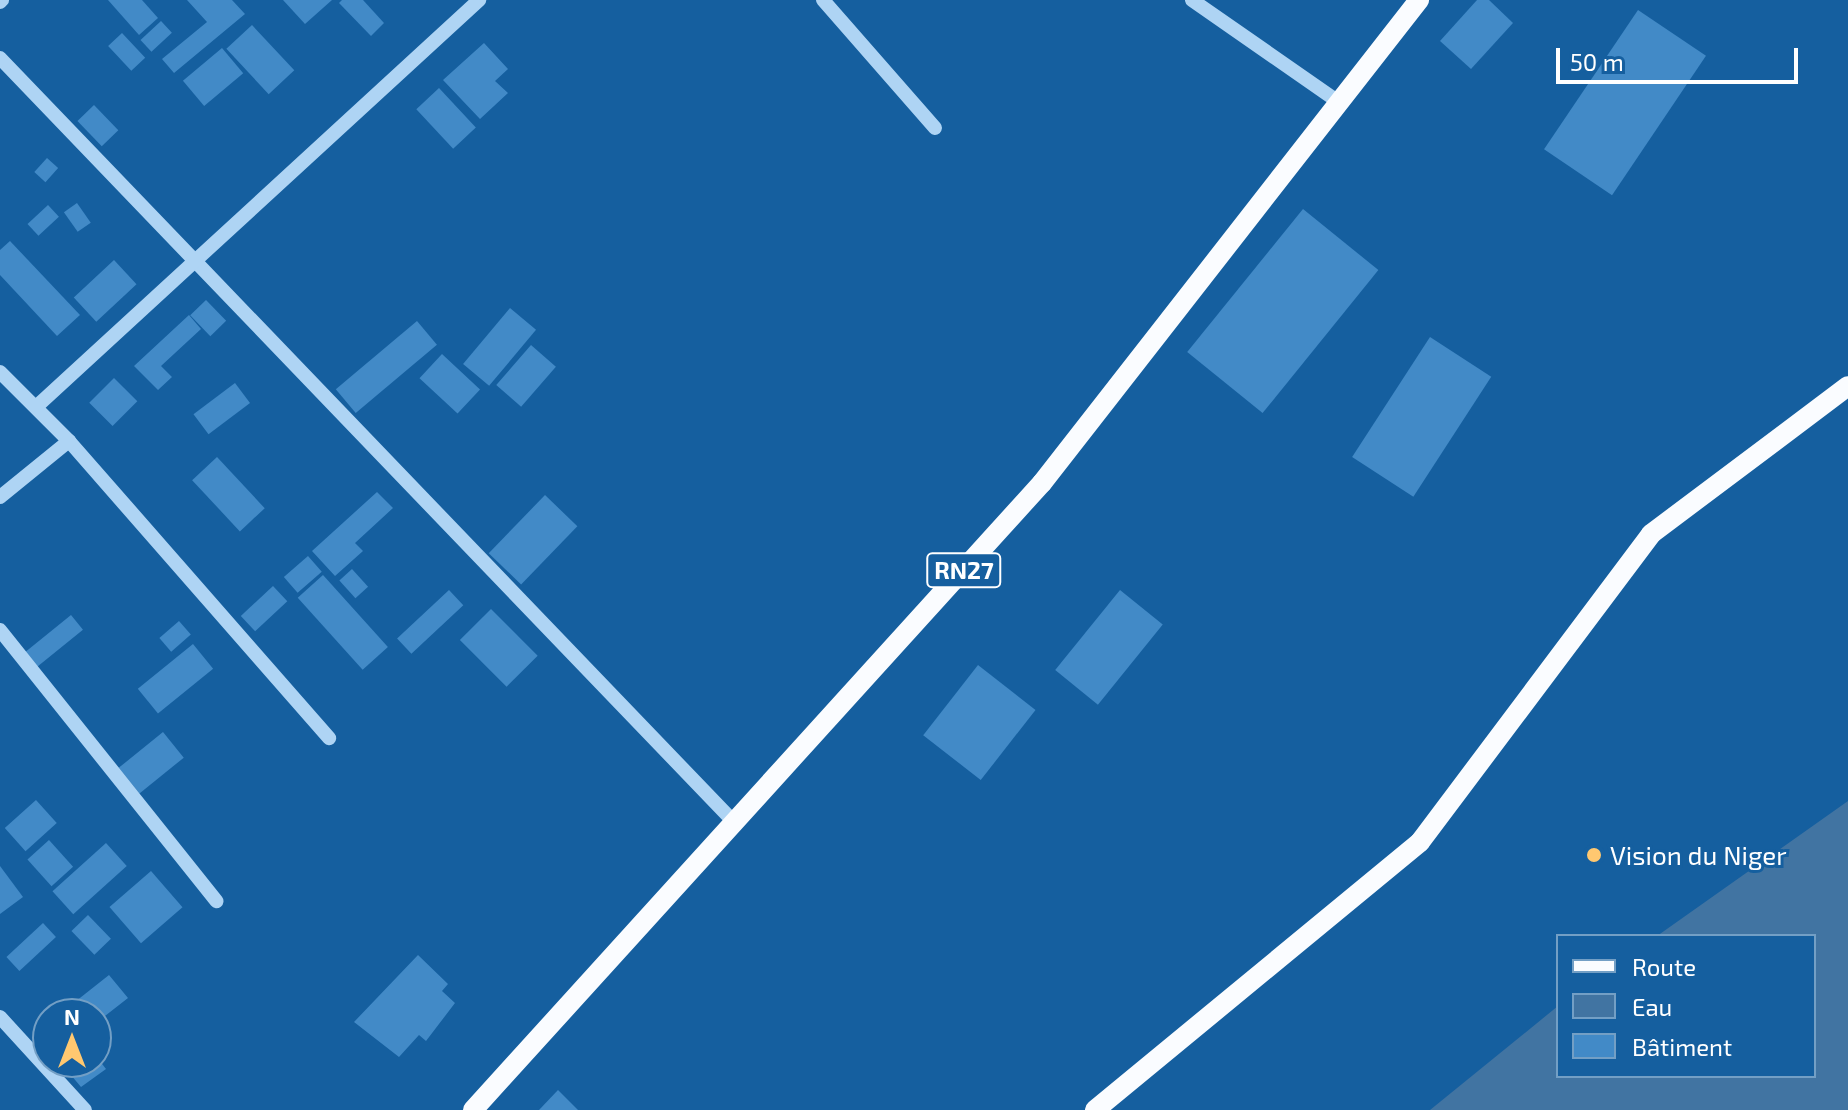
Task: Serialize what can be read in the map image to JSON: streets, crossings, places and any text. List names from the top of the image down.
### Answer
{
  "streets": {
    "main road": ["RN27"]
  },
  "places": ["Vision du Niger"],
  "legend": ["Route", "Eau", "Bâtiment"],
  "scale_bar": "50 m",
  "north": "top"
}
